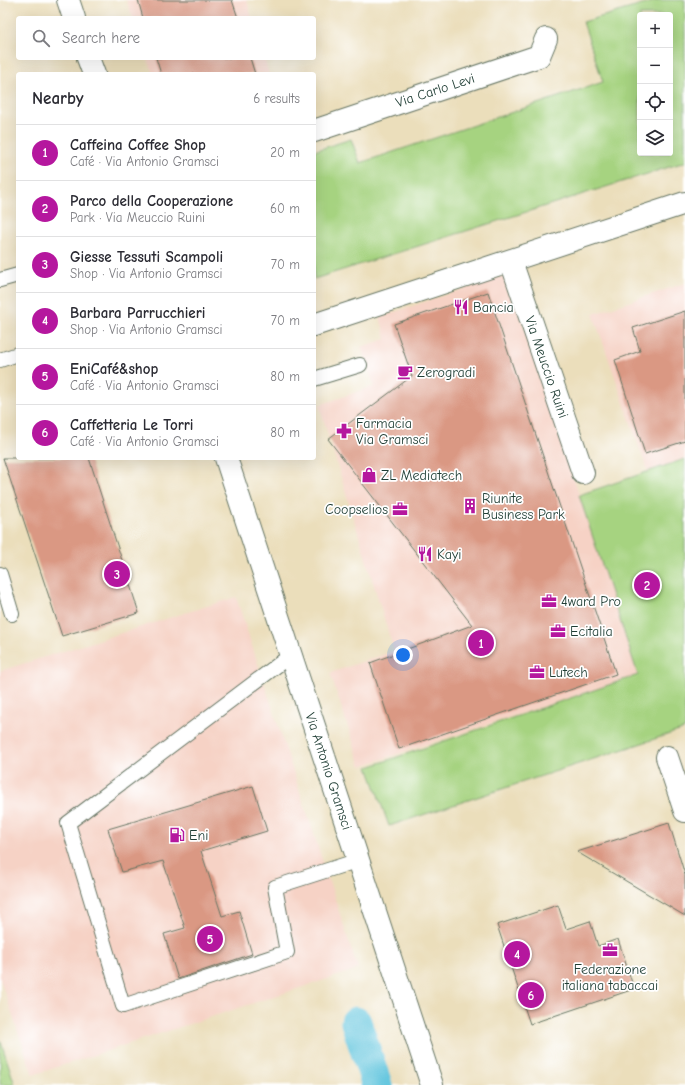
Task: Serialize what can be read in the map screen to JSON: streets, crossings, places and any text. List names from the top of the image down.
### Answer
{
  "streets": {
    "street": ["Via Carlo Levi", "Via Meuccio Ruini", "Via Antonio Gramsci"]
  },
  "places": {
    "restaurant": ["Bancia", "Kayi"],
    "cafe": ["Zerogradi"],
    "pharmacy": ["Farmacia Via Gramsci"],
    "shop": ["ZL Mediatech"],
    "building": ["Riunite Business Park"],
    "office": [
      "Coopselios",
      "4ward Pro",
      "Ecitalia",
      "Lutech",
      "Federazione italiana tabaccai"
    ],
    "fuel station": ["Eni"]
  },
  "page": {
    "map_buttons": ["+", "−"],
    "search": "Search here",
    "heading": ["Nearby", "6 results"],
    "list": [
      {
        "mark": "1",
        "name": "Caffeina Coffee Shop",
        "note": "Café · Via Antonio Gramsci",
        "value": "20 m"
      },
      {
        "mark": "2",
        "name": "Parco della Cooperazione",
        "note": "Park · Via Meuccio Ruini",
        "value": "60 m"
      },
      {
        "mark": "3",
        "name": "Giesse Tessuti Scampoli",
        "note": "Shop · Via Antonio Gramsci",
        "value": "70 m"
      },
      {
        "mark": "4",
        "name": "Barbara Parrucchieri",
        "note": "Shop · Via Antonio Gramsci",
        "value": "70 m"
      },
      {
        "mark": "5",
        "name": "EniCafé&shop",
        "note": "Café · Via Antonio Gramsci",
        "value": "80 m"
      },
      {
        "mark": "6",
        "name": "Caffetteria Le Torri",
        "note": "Café · Via Antonio Gramsci",
        "value": "80 m"
      }
    ],
    "pins": [
      "3",
      "2",
      "1",
      "5",
      "4",
      "6"
    ]
  }
}
